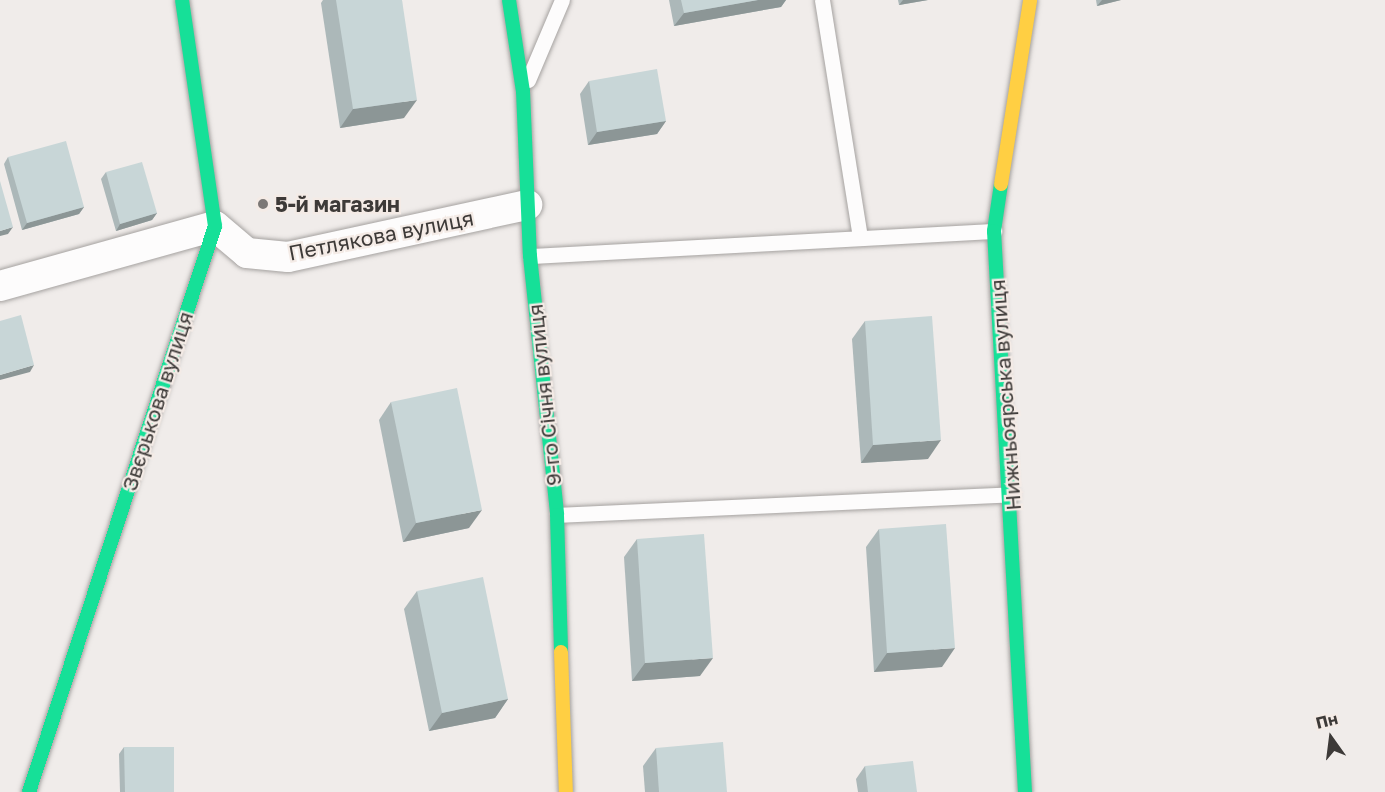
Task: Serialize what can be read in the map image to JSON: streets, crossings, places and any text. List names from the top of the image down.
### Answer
{
  "streets": {
    "street": [
      "Петлякова вулиця",
      "9-го Січня вулиця",
      "Нижньоярська вулиця",
      "Звєрькова вулиця"
    ]
  },
  "crossings": [
    ["Петлякова вулиця", "9-го Січня вулиця"],
    ["Петлякова вулиця", "Звєрькова вулиця"]
  ],
  "places": ["5-й магазин"],
  "north": "top"
}
